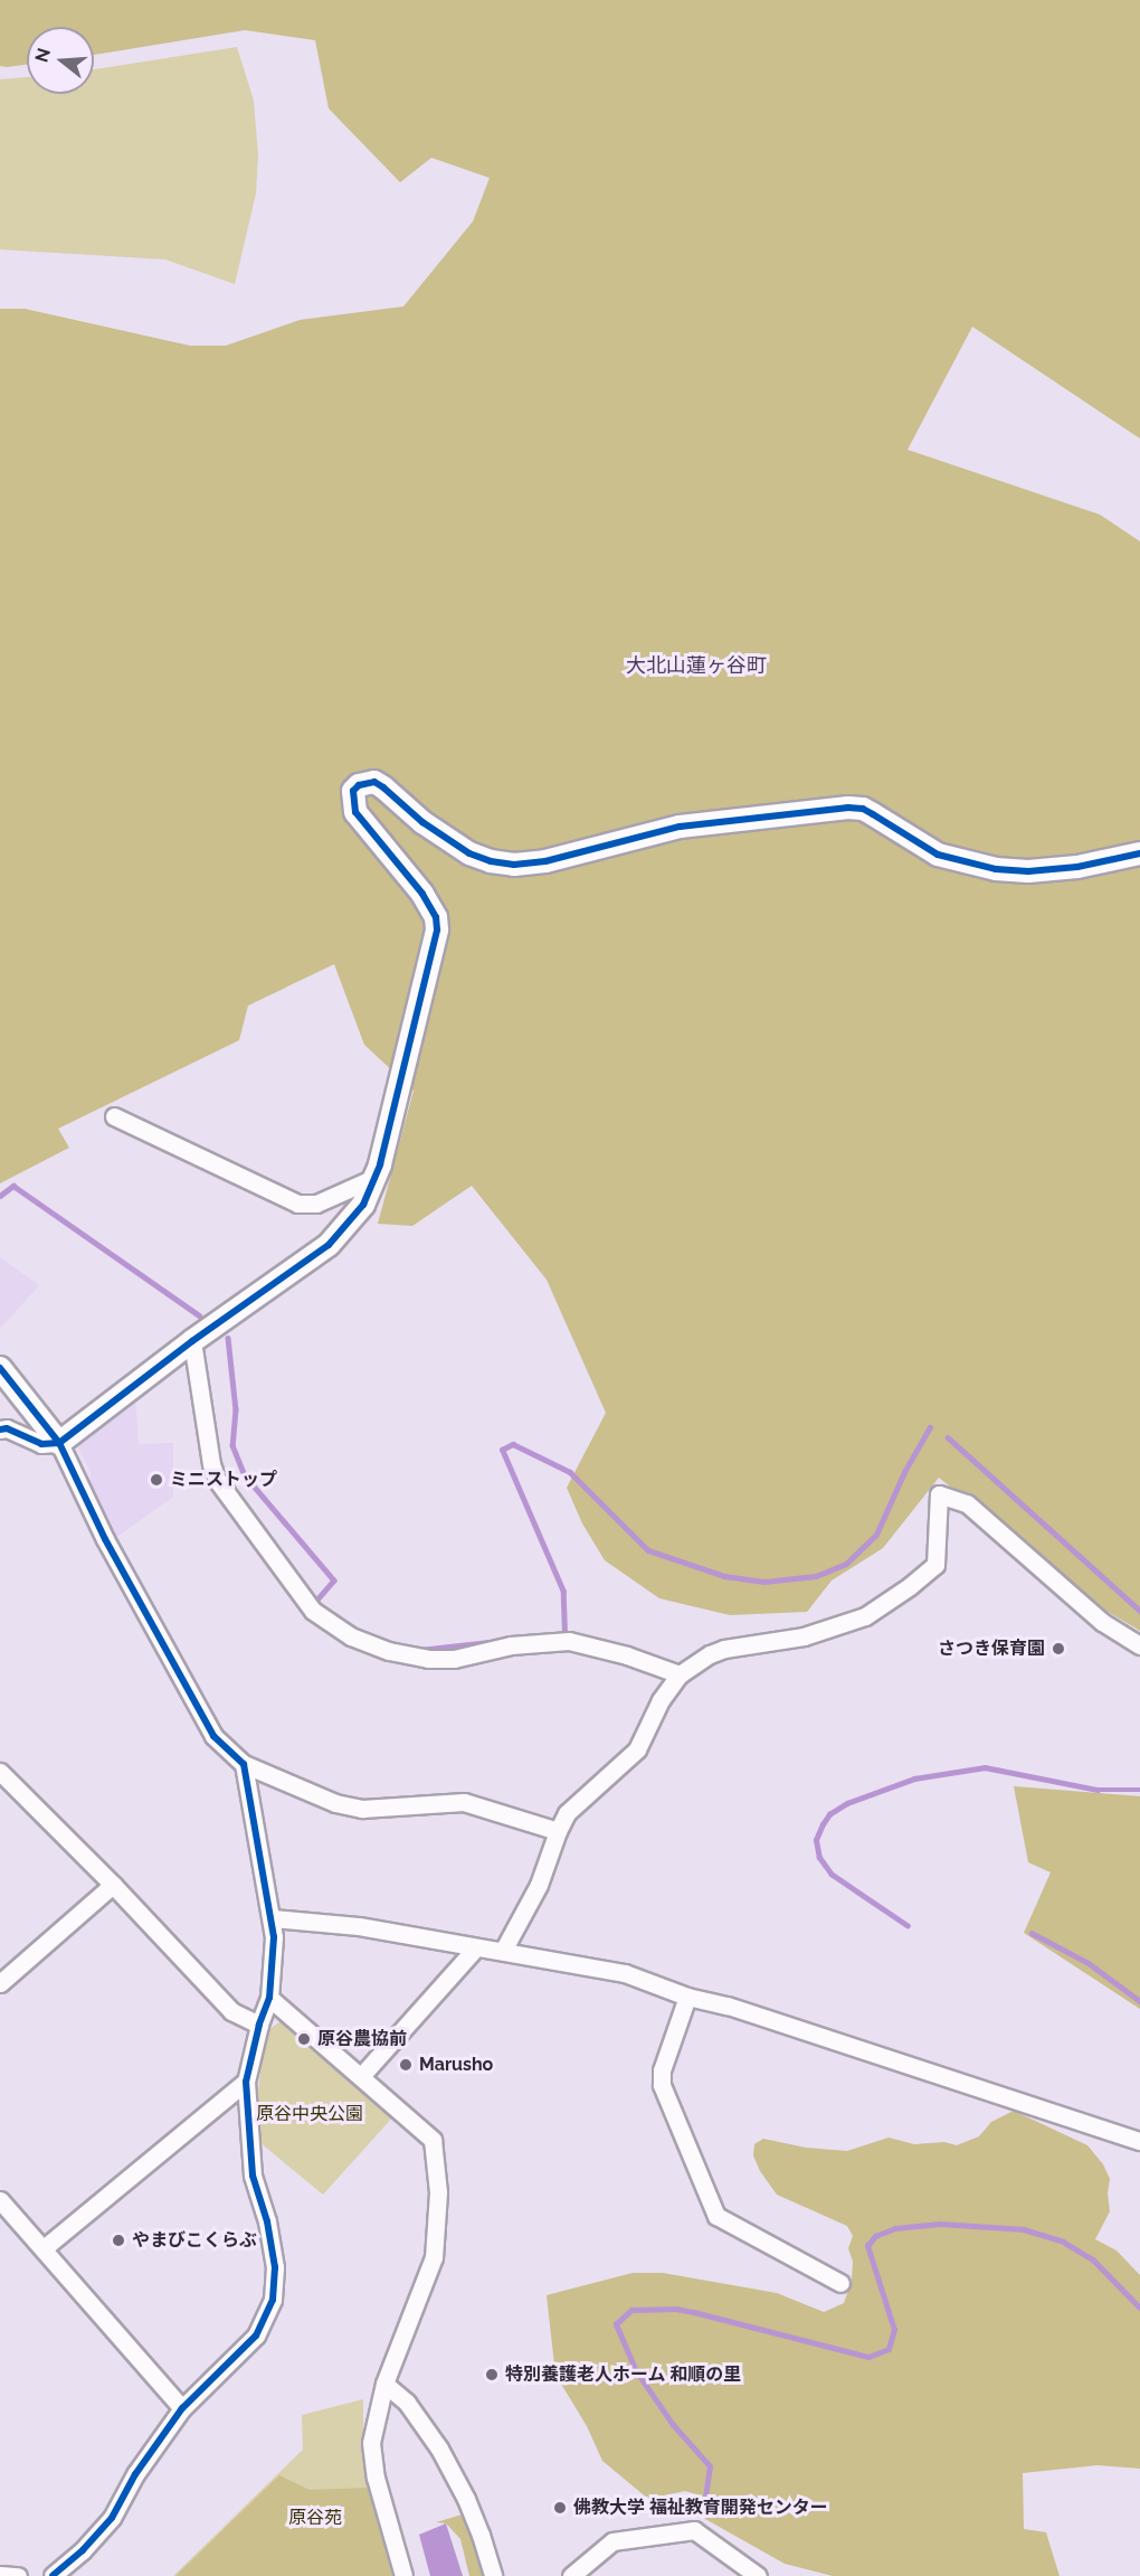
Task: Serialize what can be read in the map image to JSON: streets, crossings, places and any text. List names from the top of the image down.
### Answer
{
  "districts": ["大北山蓮ヶ谷町"],
  "parks": ["原谷中央公園", "原谷苑"],
  "places": [
    "ミニストップ",
    "さつき保育園",
    "原谷農協前",
    "Marusho",
    "やまびこくらぶ",
    "特別養護老人ホーム 和順の里",
    "佛教大学 福祉教育開発センター"
  ],
  "north": "left"
}
